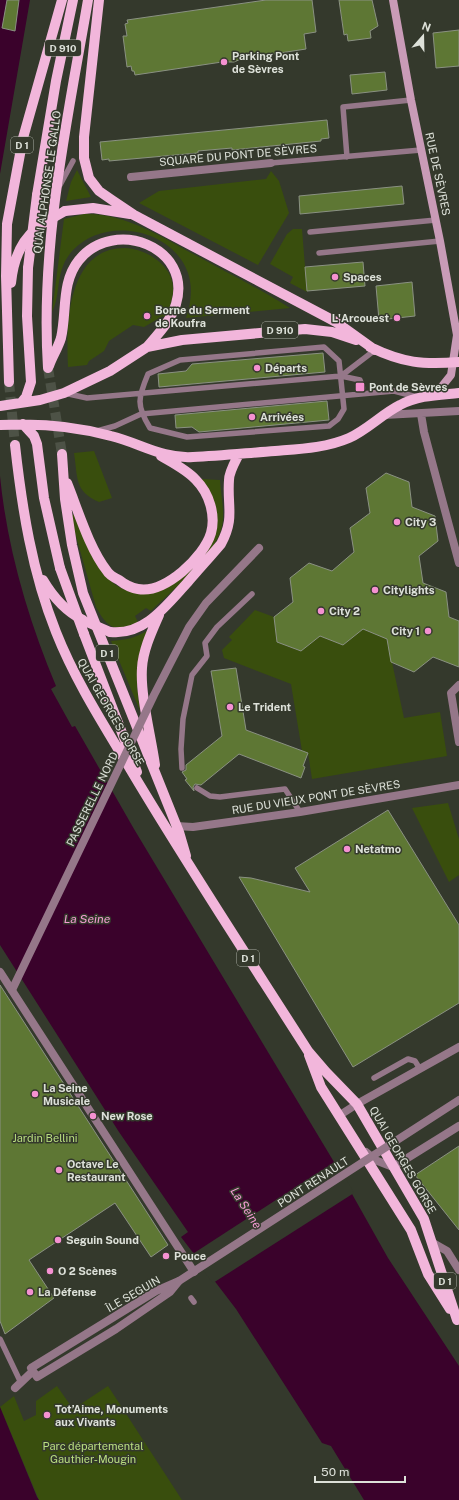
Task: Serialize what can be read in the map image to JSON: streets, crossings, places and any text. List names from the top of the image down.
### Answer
{
  "streets": {
    "main road": [
      "D 910",
      "D 1",
      "QUAI ALPHONSE LE GALLO",
      "QUAI GEORGES GORSE"
    ],
    "street": [
      "SQUARE DU PONT DE SÈVRES",
      "RUE DE SÈVRES",
      "RUE DU VIEUX PONT DE SÈVRES",
      "PASSERELLE NORD",
      "PONT RENAULT",
      "ÎLE SEGUIN"
    ]
  },
  "crossings": [
    ["D 910", "RUE DE SÈVRES"],
    ["D 910", "QUAI ALPHONSE LE GALLO"],
    ["D 1", "QUAI GEORGES GORSE"],
    ["SQUARE DU PONT DE SÈVRES", "RUE DE SÈVRES"],
    ["QUAI GEORGES GORSE", "RUE DU VIEUX PONT DE SÈVRES"],
    ["PONT RENAULT", "ÎLE SEGUIN"]
  ],
  "water": ["La Seine"],
  "parks": ["Jardin Bellini", "Parc départemental Gauthier-Mougin"],
  "places": {
    "other": [
      "Parking Pont de Sèvres",
      "Spaces",
      "Borne du Serment de Koufra",
      "L'Arcouest",
      "Départs",
      "Arrivées",
      "City 3",
      "Citylights",
      "City 2",
      "City 1",
      "Le Trident",
      "Netatmo",
      "La Seine Musicale",
      "New Rose",
      "Octave Le Restaurant",
      "Seguin Sound",
      "Pouce",
      "O 2 Scènes",
      "La Défense",
      "Tot’Aime, Monuments aux Vivants"
    ],
    "transit": ["Pont de Sèvres"]
  },
  "scale_bar": "50 m",
  "north": "top"
}
